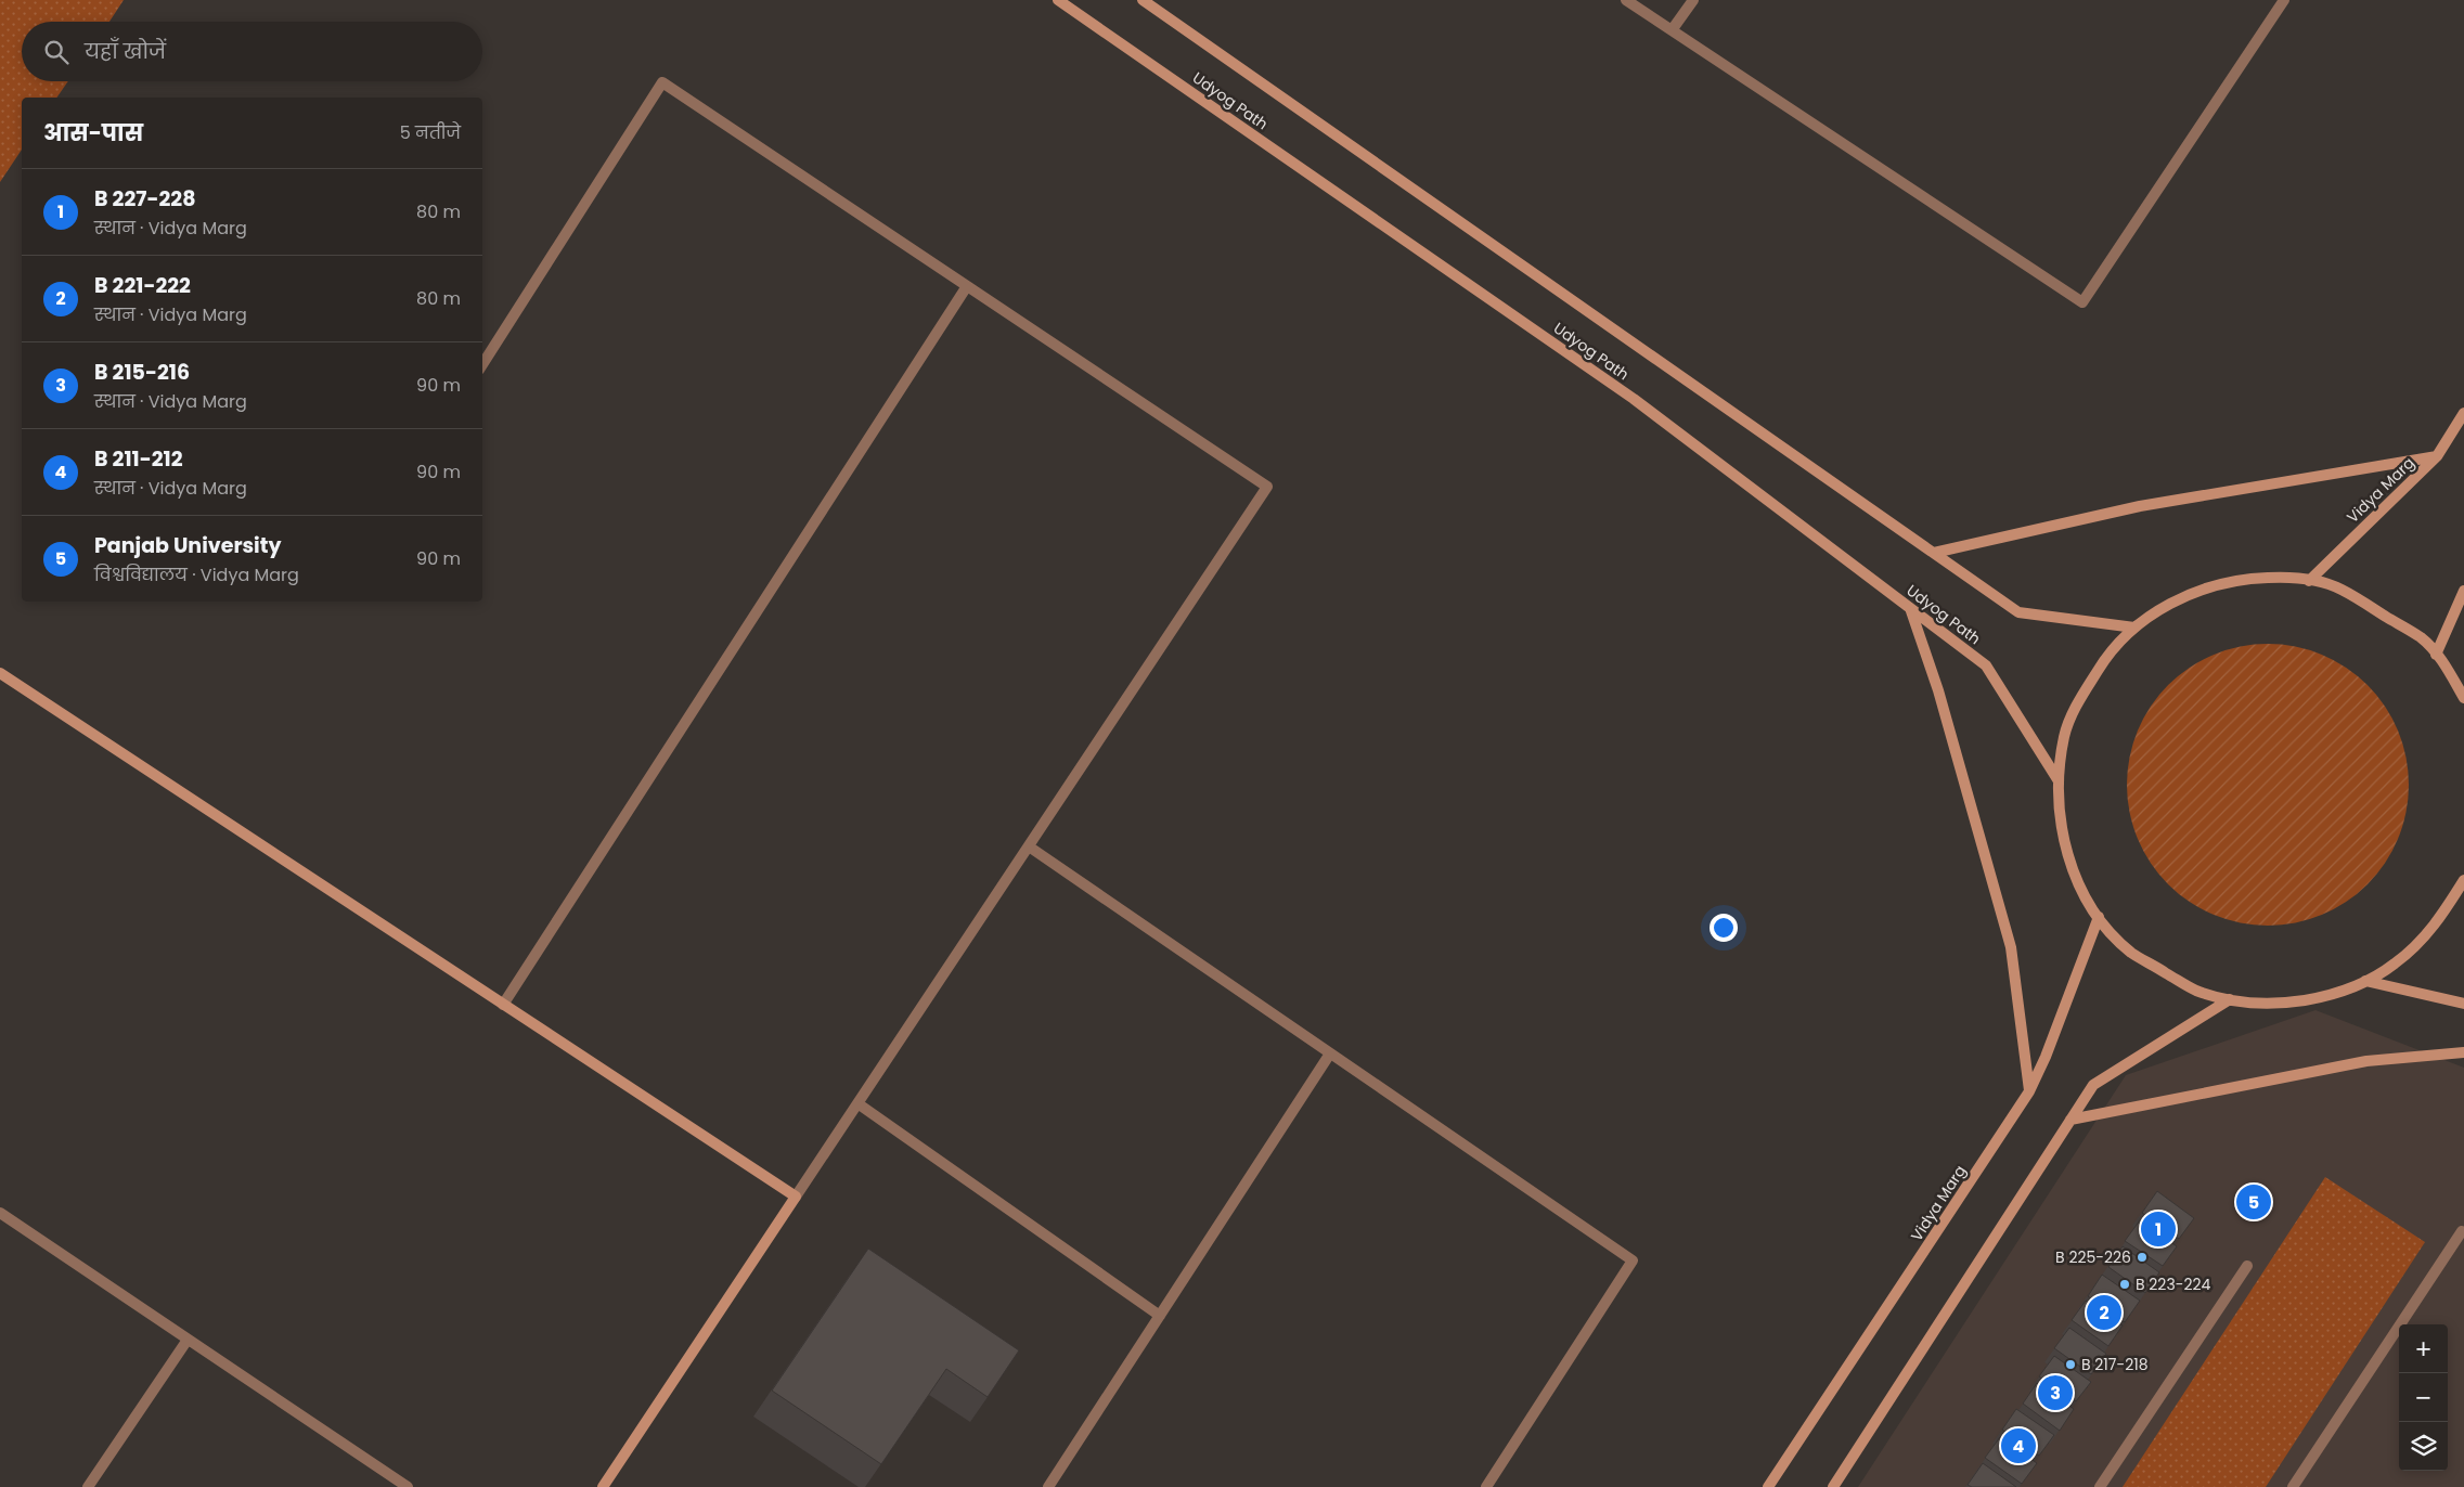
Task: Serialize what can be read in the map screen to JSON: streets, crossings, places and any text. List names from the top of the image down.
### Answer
{
  "streets": {
    "main road": ["Udyog Path", "Vidya Marg"]
  },
  "places": ["B 225-226", "B 223-224", "B 217-218"],
  "page": {
    "search": "यहाँ खोजें",
    "heading": ["आस-पास", "5 नतीजे"],
    "list": [
      {
        "mark": "1",
        "name": "B 227-228",
        "note": "स्थान · Vidya Marg",
        "value": "80 m"
      },
      {
        "mark": "2",
        "name": "B 221-222",
        "note": "स्थान · Vidya Marg",
        "value": "80 m"
      },
      {
        "mark": "3",
        "name": "B 215-216",
        "note": "स्थान · Vidya Marg",
        "value": "90 m"
      },
      {
        "mark": "4",
        "name": "B 211-212",
        "note": "स्थान · Vidya Marg",
        "value": "90 m"
      },
      {
        "mark": "5",
        "name": "Panjab University",
        "note": "विश्वविद्यालय · Vidya Marg",
        "value": "90 m"
      }
    ],
    "pins": [
      "5",
      "1",
      "2",
      "3",
      "4"
    ],
    "map_buttons": ["+", "−"]
  }
}
